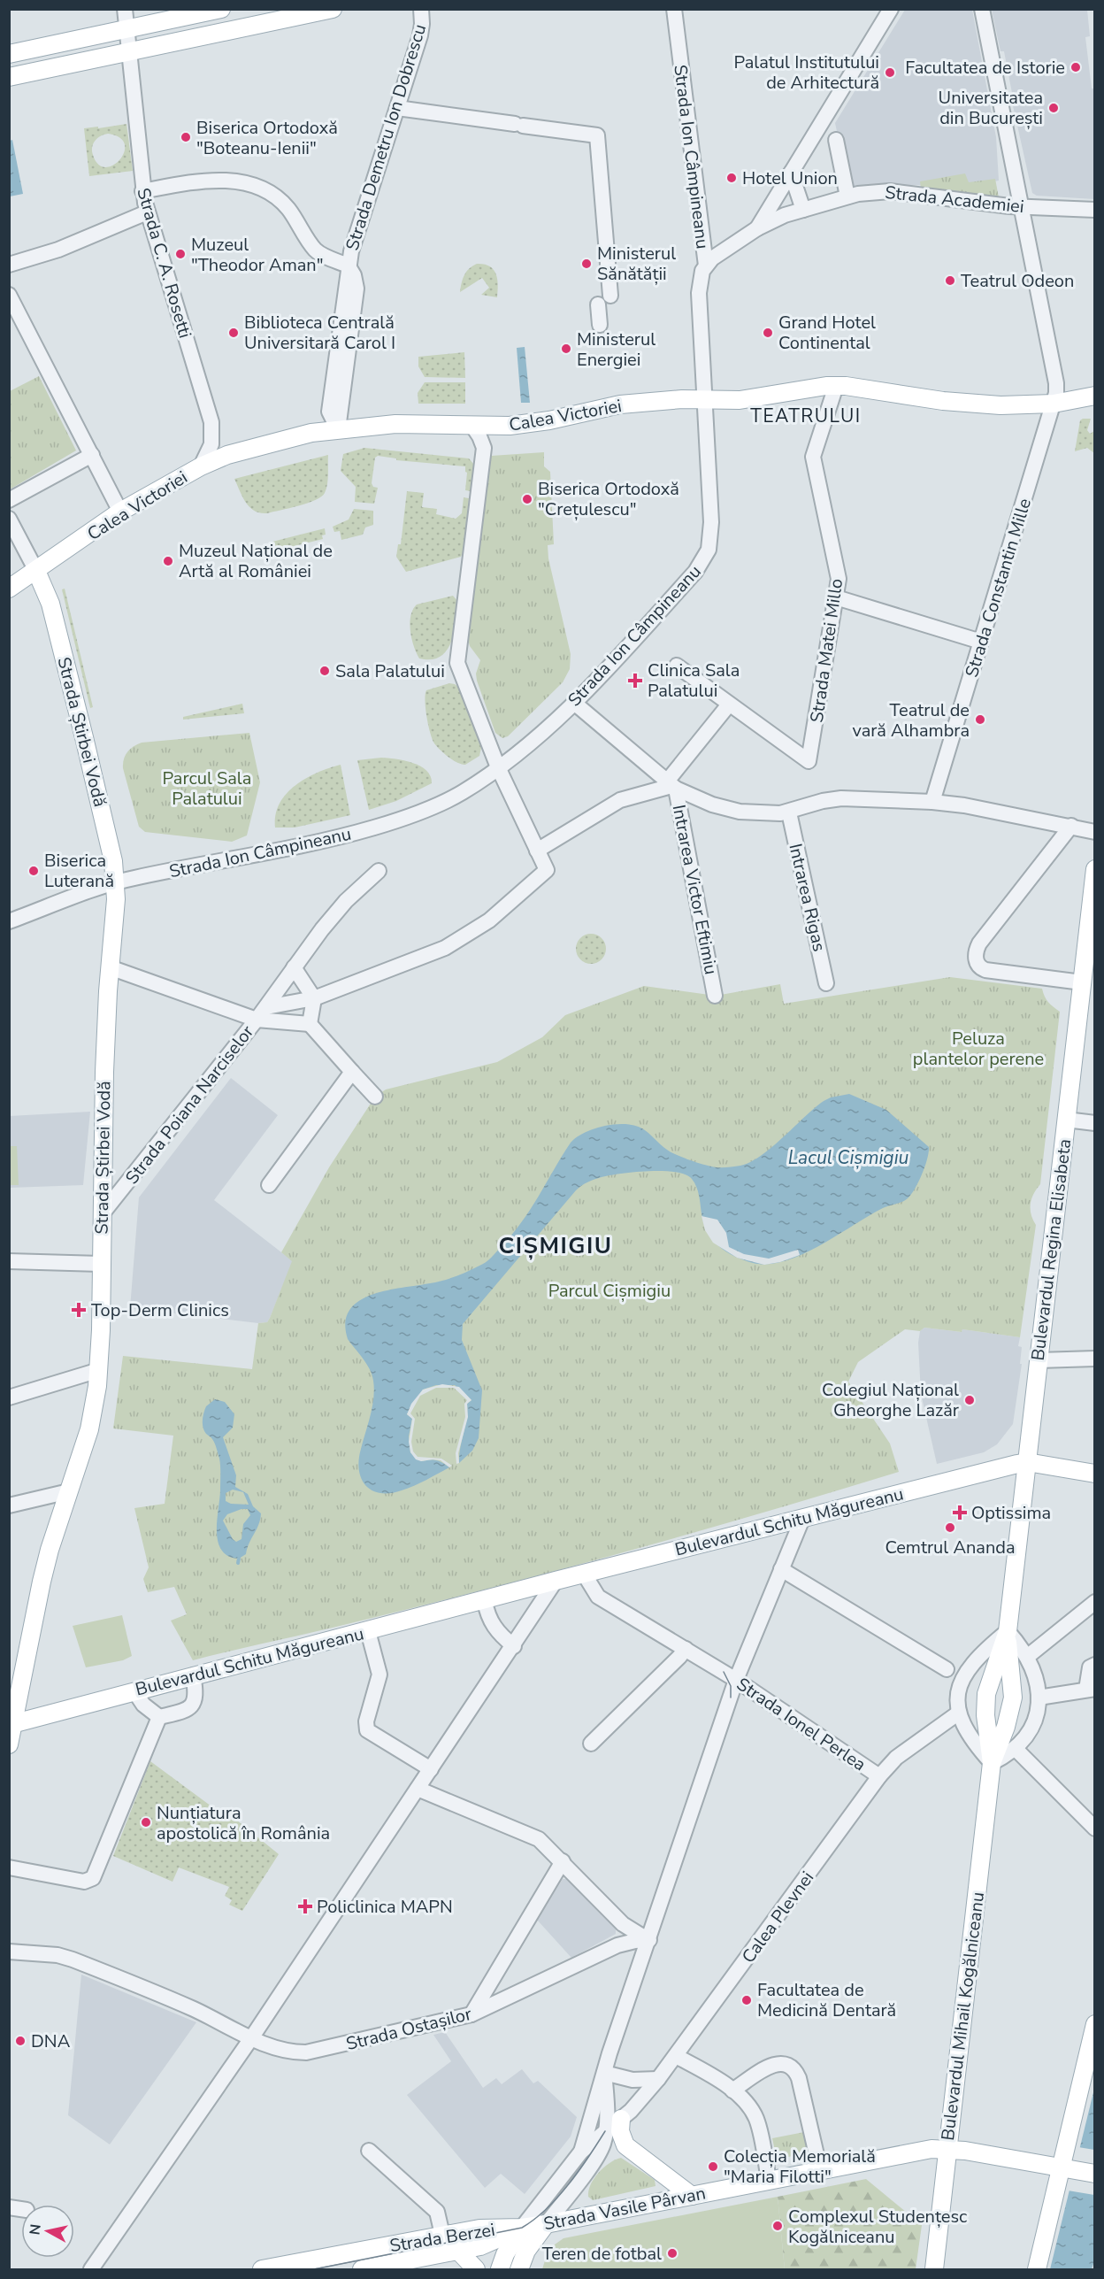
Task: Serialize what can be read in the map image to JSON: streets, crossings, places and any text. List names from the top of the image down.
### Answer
{
  "streets": {
    "main road": [
      "Calea Victoriei",
      "Strada Știrbei Vodă",
      "Bulevardul Regina Elisabeta",
      "Bulevardul Schitu Măgureanu",
      "Calea Plevnei",
      "Bulevardul Mihail Kogălniceanu",
      "Strada Vasile Pârvan",
      "Strada Berzei"
    ],
    "street": [
      "Strada Demetru Ion Dobrescu",
      "Strada Ion Câmpineanu",
      "Strada Academiei",
      "Strada C. A. Rosetti",
      "Strada Constantin Mille",
      "Strada Matei Millo",
      "Intrarea Victor Eftimiu",
      "Intrarea Rigas",
      "Strada Poiana Narciselor",
      "Strada Ionel Perlea",
      "Strada Ostașilor"
    ]
  },
  "crossings": [
    ["Strada Demetru Ion Dobrescu", "Calea Victoriei"],
    ["Strada Ion Câmpineanu", "Strada Academiei"],
    ["Strada Ion Câmpineanu", "Calea Victoriei"],
    ["Strada Ion Câmpineanu", "Strada Știrbei Vodă"],
    ["Strada Ion Câmpineanu", "Intrarea Victor Eftimiu"],
    ["Strada Academiei", "Strada Constantin Mille"],
    ["Strada C. A. Rosetti", "Calea Victoriei"],
    ["Calea Victoriei", "Strada Constantin Mille"],
    ["Calea Victoriei", "Strada Matei Millo"],
    ["Calea Victoriei", "Strada Știrbei Vodă"],
    ["Strada Știrbei Vodă", "Strada Poiana Narciselor"],
    ["Strada Știrbei Vodă", "Bulevardul Schitu Măgureanu"],
    ["Bulevardul Regina Elisabeta", "Bulevardul Schitu Măgureanu"],
    ["Bulevardul Regina Elisabeta", "Bulevardul Mihail Kogălniceanu"],
    ["Bulevardul Schitu Măgureanu", "Strada Ionel Perlea"],
    ["Bulevardul Schitu Măgureanu", "Calea Plevnei"],
    ["Strada Ionel Perlea", "Calea Plevnei"],
    ["Calea Plevnei", "Strada Ostașilor"],
    ["Calea Plevnei", "Strada Vasile Pârvan"],
    ["Calea Plevnei", "Strada Berzei"],
    ["Bulevardul Mihail Kogălniceanu", "Strada Vasile Pârvan"],
    ["Strada Vasile Pârvan", "Strada Berzei"]
  ],
  "districts": ["TEATRULUI", "CIȘMIGIU"],
  "water": ["Lacul Cișmigiu"],
  "parks": ["Parcul Sala Palatului", "Peluza plantelor perene", "Parcul Cișmigiu"],
  "places": {
    "other": [
      "Facultatea de Istorie",
      "Palatul Institutului de Arhitectură",
      "Universitatea din București",
      "Biserica Ortodoxă \"Boteanu-Ienii\"",
      "Hotel Union",
      "Muzeul \"Theodor Aman\"",
      "Ministerul Sănătății",
      "Teatrul Odeon",
      "Biblioteca Centrală Universitară Carol I",
      "Grand Hotel Continental",
      "Ministerul Energiei",
      "Biserica Ortodoxă \"Crețulescu\"",
      "Muzeul Național de Artă al României",
      "Sala Palatului",
      "Teatrul de vară Alhambra",
      "Biserica Luterană",
      "Colegiul Național Gheorghe Lazăr",
      "Cemtrul Ananda",
      "Nunțiatura apostolică în România",
      "Facultatea de Medicină Dentară",
      "DNA",
      "Colecția Memorială \"Maria Filotti\"",
      "Complexul Studențesc Kogălniceanu",
      "Teren de fotbal"
    ],
    "health": [
      "Clinica Sala Palatului",
      "Top-Derm Clinics",
      "Optissima",
      "Policlinica MAPN"
    ]
  },
  "north": "left"
}
